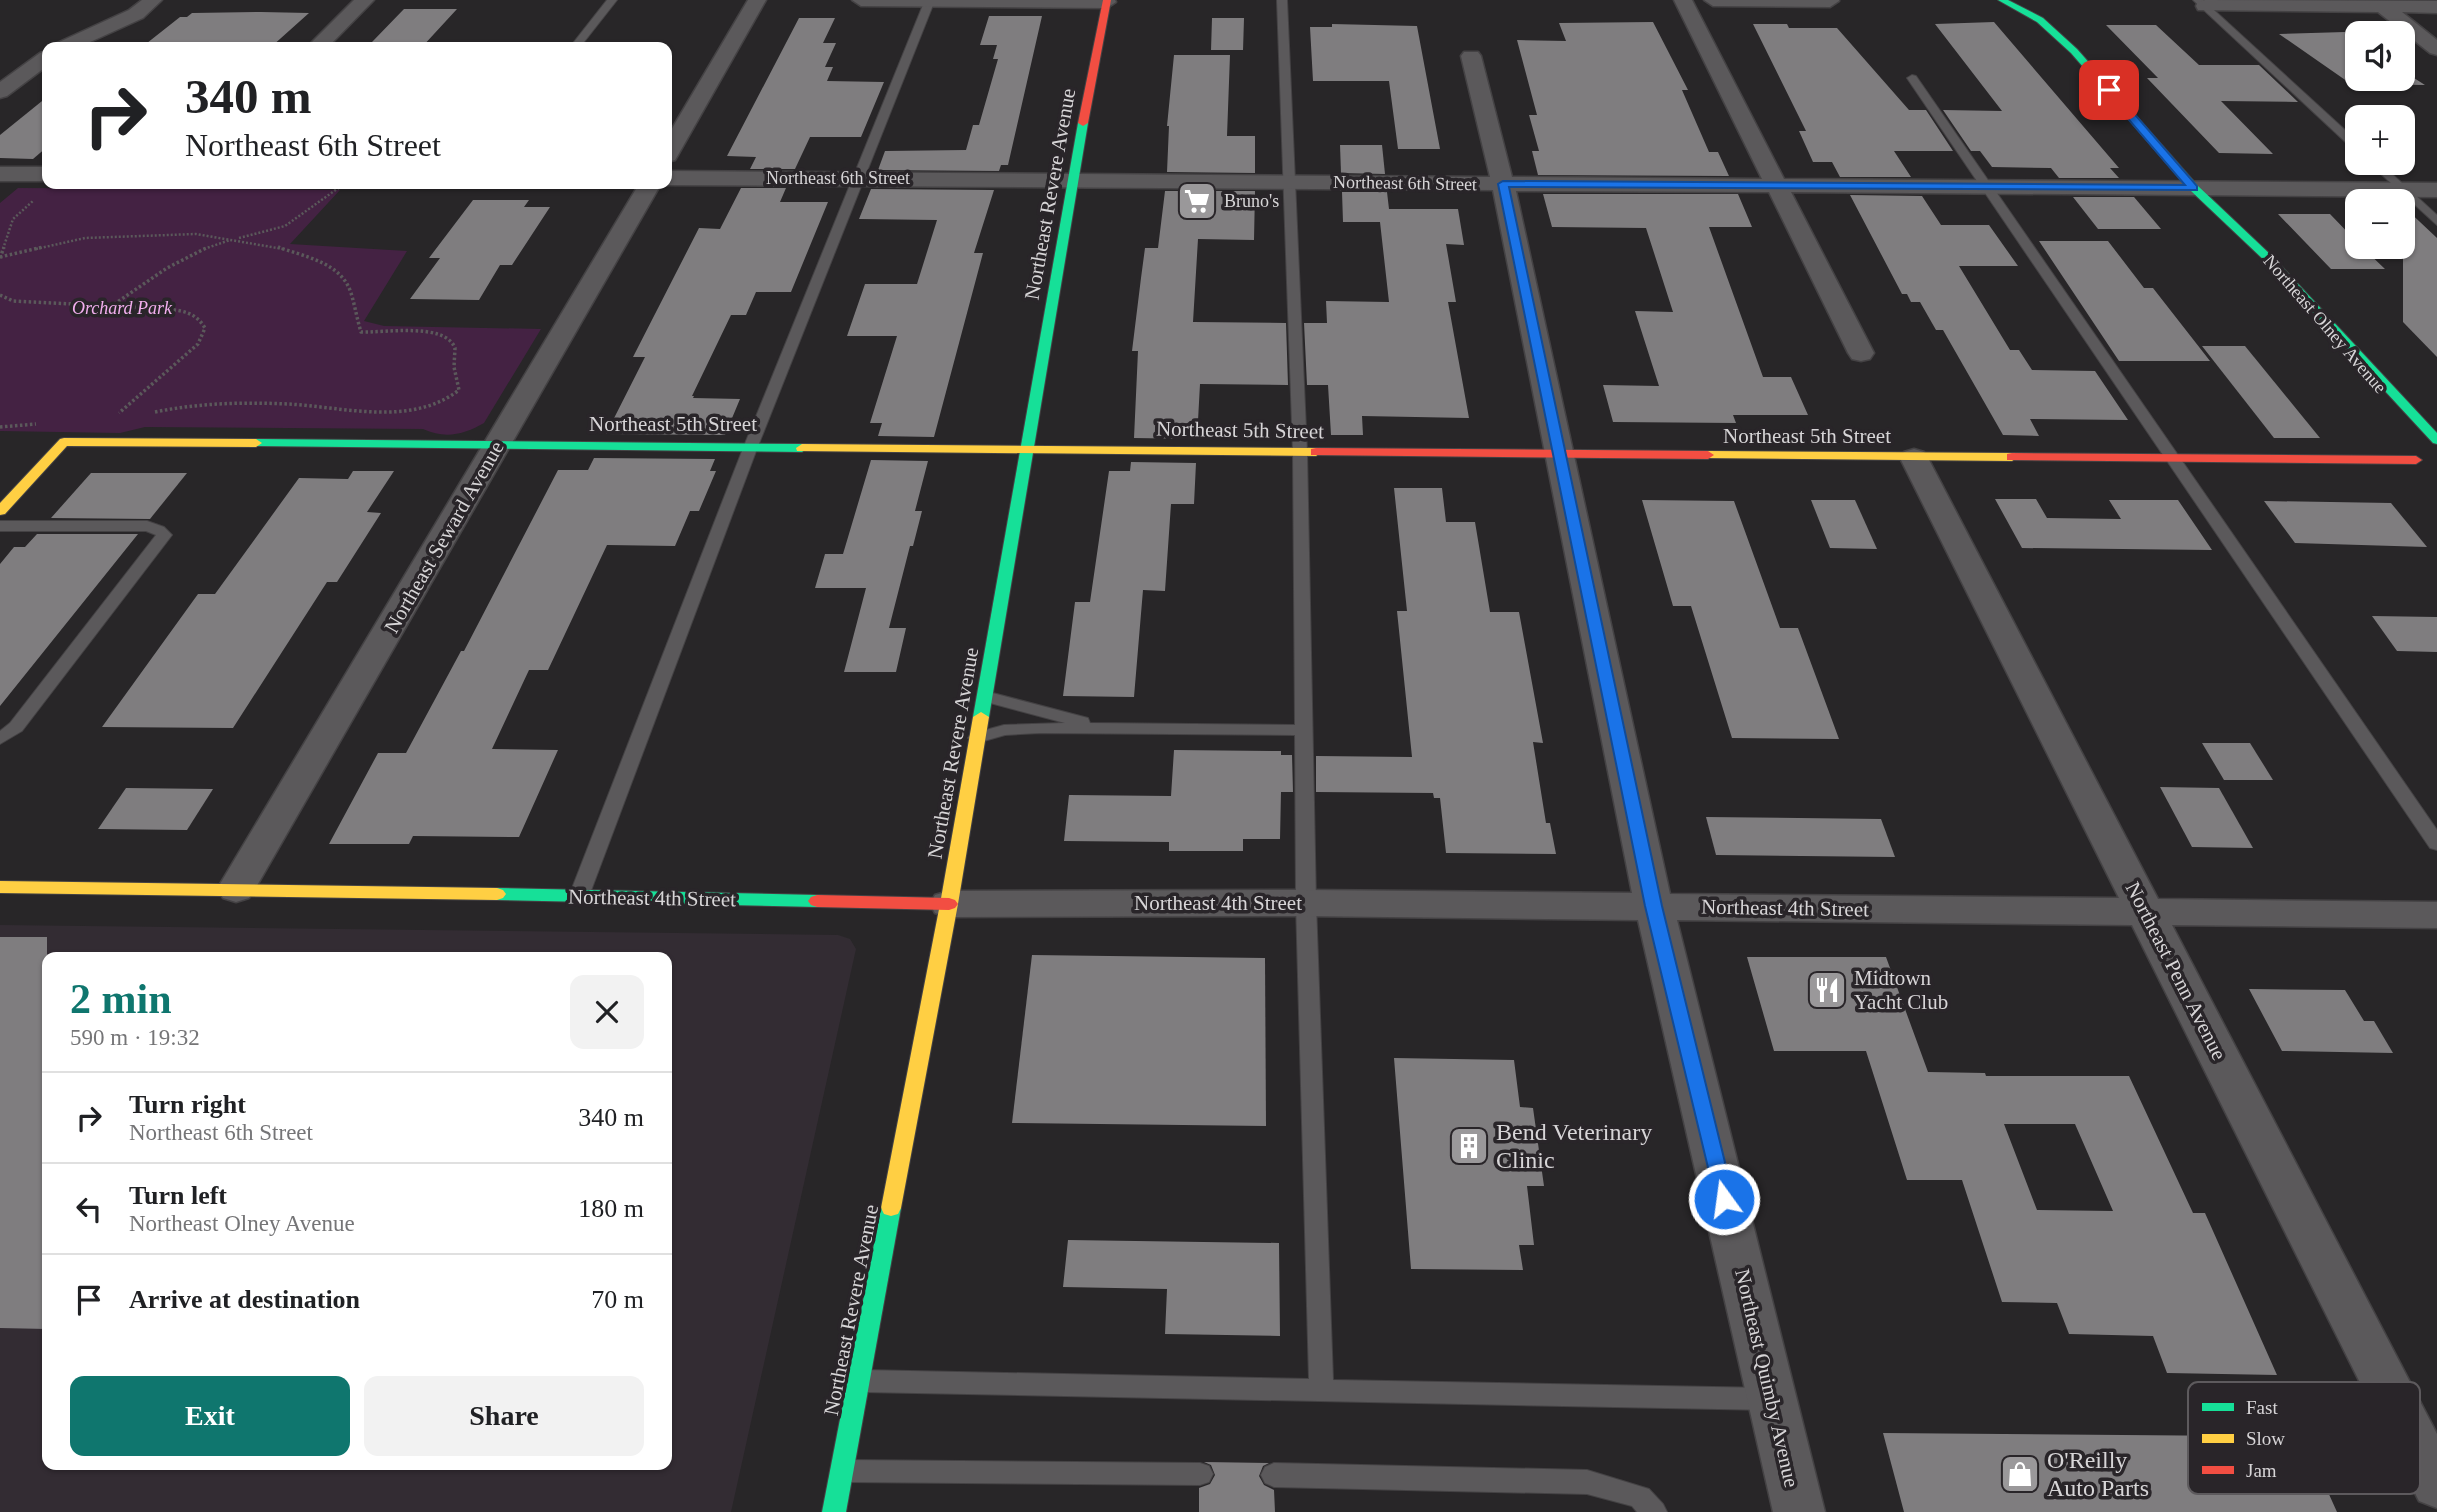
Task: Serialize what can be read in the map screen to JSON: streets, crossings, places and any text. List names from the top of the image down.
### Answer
{
  "streets": {
    "street": [
      "Northeast 6th Street",
      "Northeast Revere Avenue",
      "Northeast Olney Avenue",
      "Northeast 5th Street",
      "Northeast Seward Avenue",
      "Northeast 4th Street",
      "Northeast Penn Avenue",
      "Northeast Quimby Avenue"
    ]
  },
  "crossings": [
    ["Northeast 6th Street", "Northeast Revere Avenue"],
    ["Northeast 6th Street", "Northeast Olney Avenue"],
    ["Northeast 6th Street", "Northeast Quimby Avenue"],
    ["Northeast Revere Avenue", "Northeast 5th Street"],
    ["Northeast Revere Avenue", "Northeast 4th Street"],
    ["Northeast 5th Street", "Northeast Seward Avenue"],
    ["Northeast 5th Street", "Northeast Penn Avenue"],
    ["Northeast 5th Street", "Northeast Quimby Avenue"],
    ["Northeast Seward Avenue", "Northeast 4th Street"],
    ["Northeast 4th Street", "Northeast Penn Avenue"],
    ["Northeast 4th Street", "Northeast Quimby Avenue"]
  ],
  "parks": ["Orchard Park"],
  "places": {
    "supermarket": ["Bruno's"],
    "restaurant": ["Midtown Yacht Club"],
    "building": ["Bend Veterinary Clinic"],
    "shop": ["O'Reilly Auto Parts"]
  },
  "legend": ["Fast", "Slow", "Jam"],
  "page": {
    "map_buttons": ["+", "−"],
    "turn": ["340 m", "Northeast 6th Street"],
    "heading": ["2 min", "590 m · 19:32"],
    "list": [
      {
        "name": "Turn right",
        "note": "Northeast 6th Street",
        "value": "340 m"
      },
      {
        "name": "Turn left",
        "note": "Northeast Olney Avenue",
        "value": "180 m"
      },
      {
        "name": "Arrive at destination",
        "value": "70 m"
      }
    ],
    "buttons": ["Exit", "Share"]
  }
}
